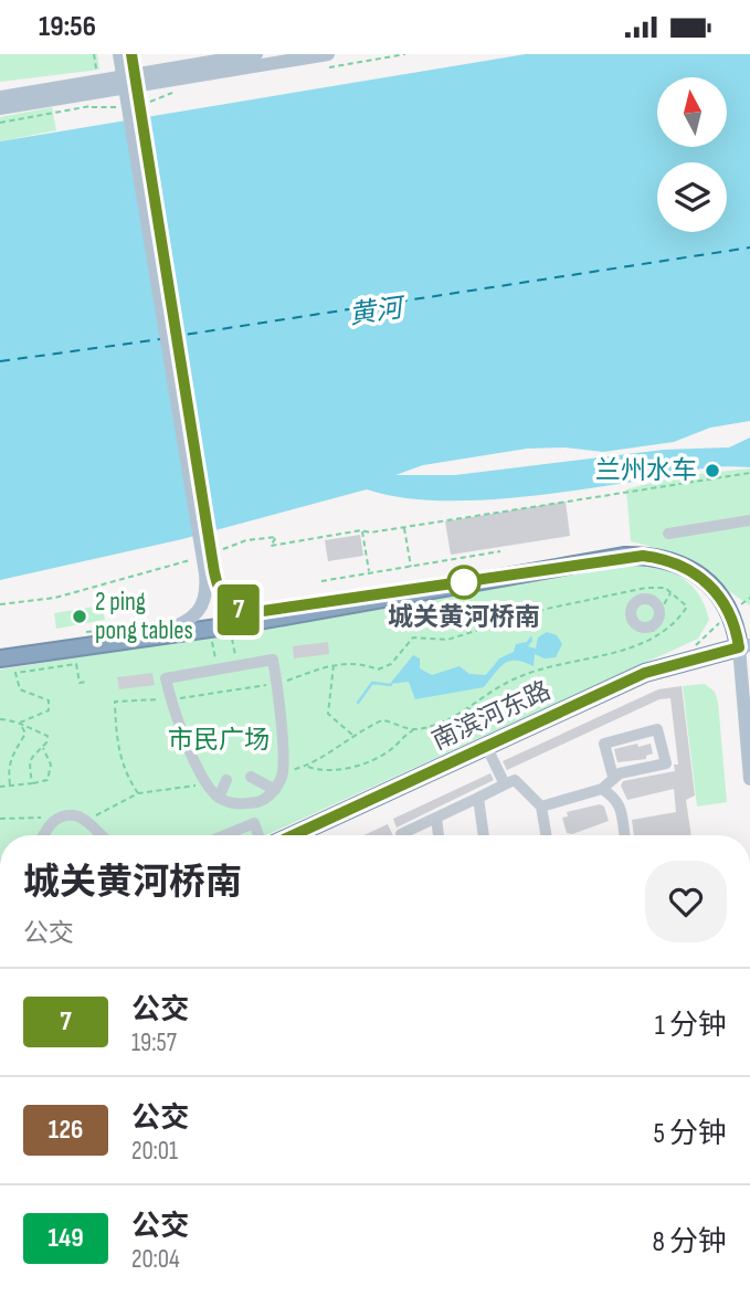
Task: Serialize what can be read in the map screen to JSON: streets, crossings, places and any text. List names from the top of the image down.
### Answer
{
  "streets": {
    "highway": ["南滨河东路"]
  },
  "water": ["黄河"],
  "parks": ["市民广场"],
  "places": ["兰州水车", "城关黄河桥南", "2 ping pong tables"],
  "lines": ["bus line 7"],
  "north": "top",
  "page": {
    "status": "19:56",
    "on_map": "7",
    "heading": ["城关黄河桥南", "公交"],
    "list": [
      {
        "mark": "7",
        "name": "公交",
        "note": "19:57",
        "value": "1 分钟"
      },
      {
        "mark": "126",
        "name": "公交",
        "note": "20:01",
        "value": "5 分钟"
      },
      {
        "mark": "149",
        "name": "公交",
        "note": "20:04",
        "value": "8 分钟"
      }
    ]
  }
}
